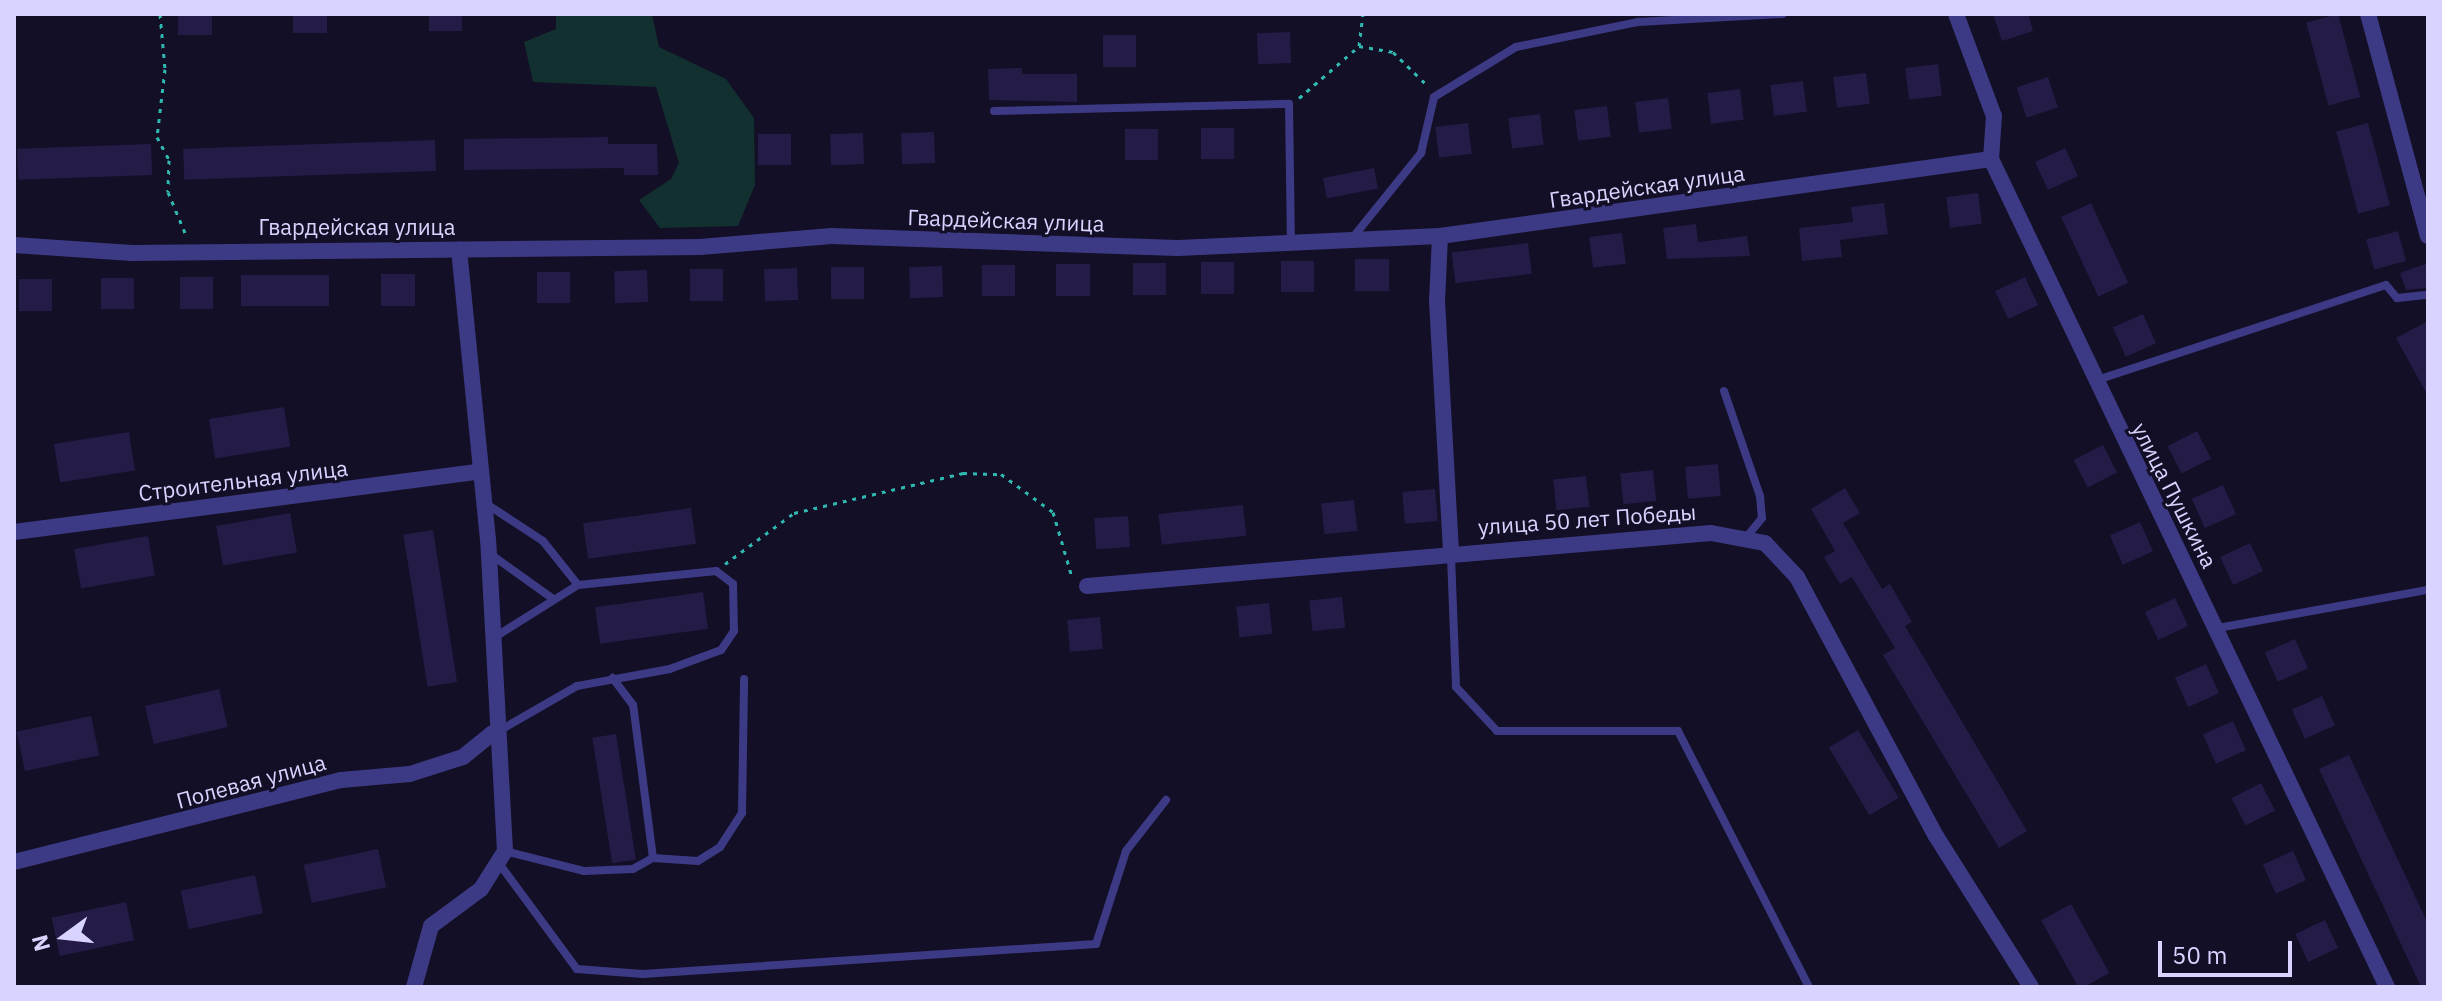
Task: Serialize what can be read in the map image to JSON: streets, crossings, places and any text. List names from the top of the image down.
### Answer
{
  "streets": {
    "street": [
      "Гвардейская улица",
      "Строительная улица",
      "улица Пушкина",
      "улица 50 лет Победы",
      "Полевая улица"
    ]
  },
  "crossings": [
    ["Гвардейская улица", "улица Пушкина"]
  ],
  "scale_bar": "50 m",
  "north": "left"
}
